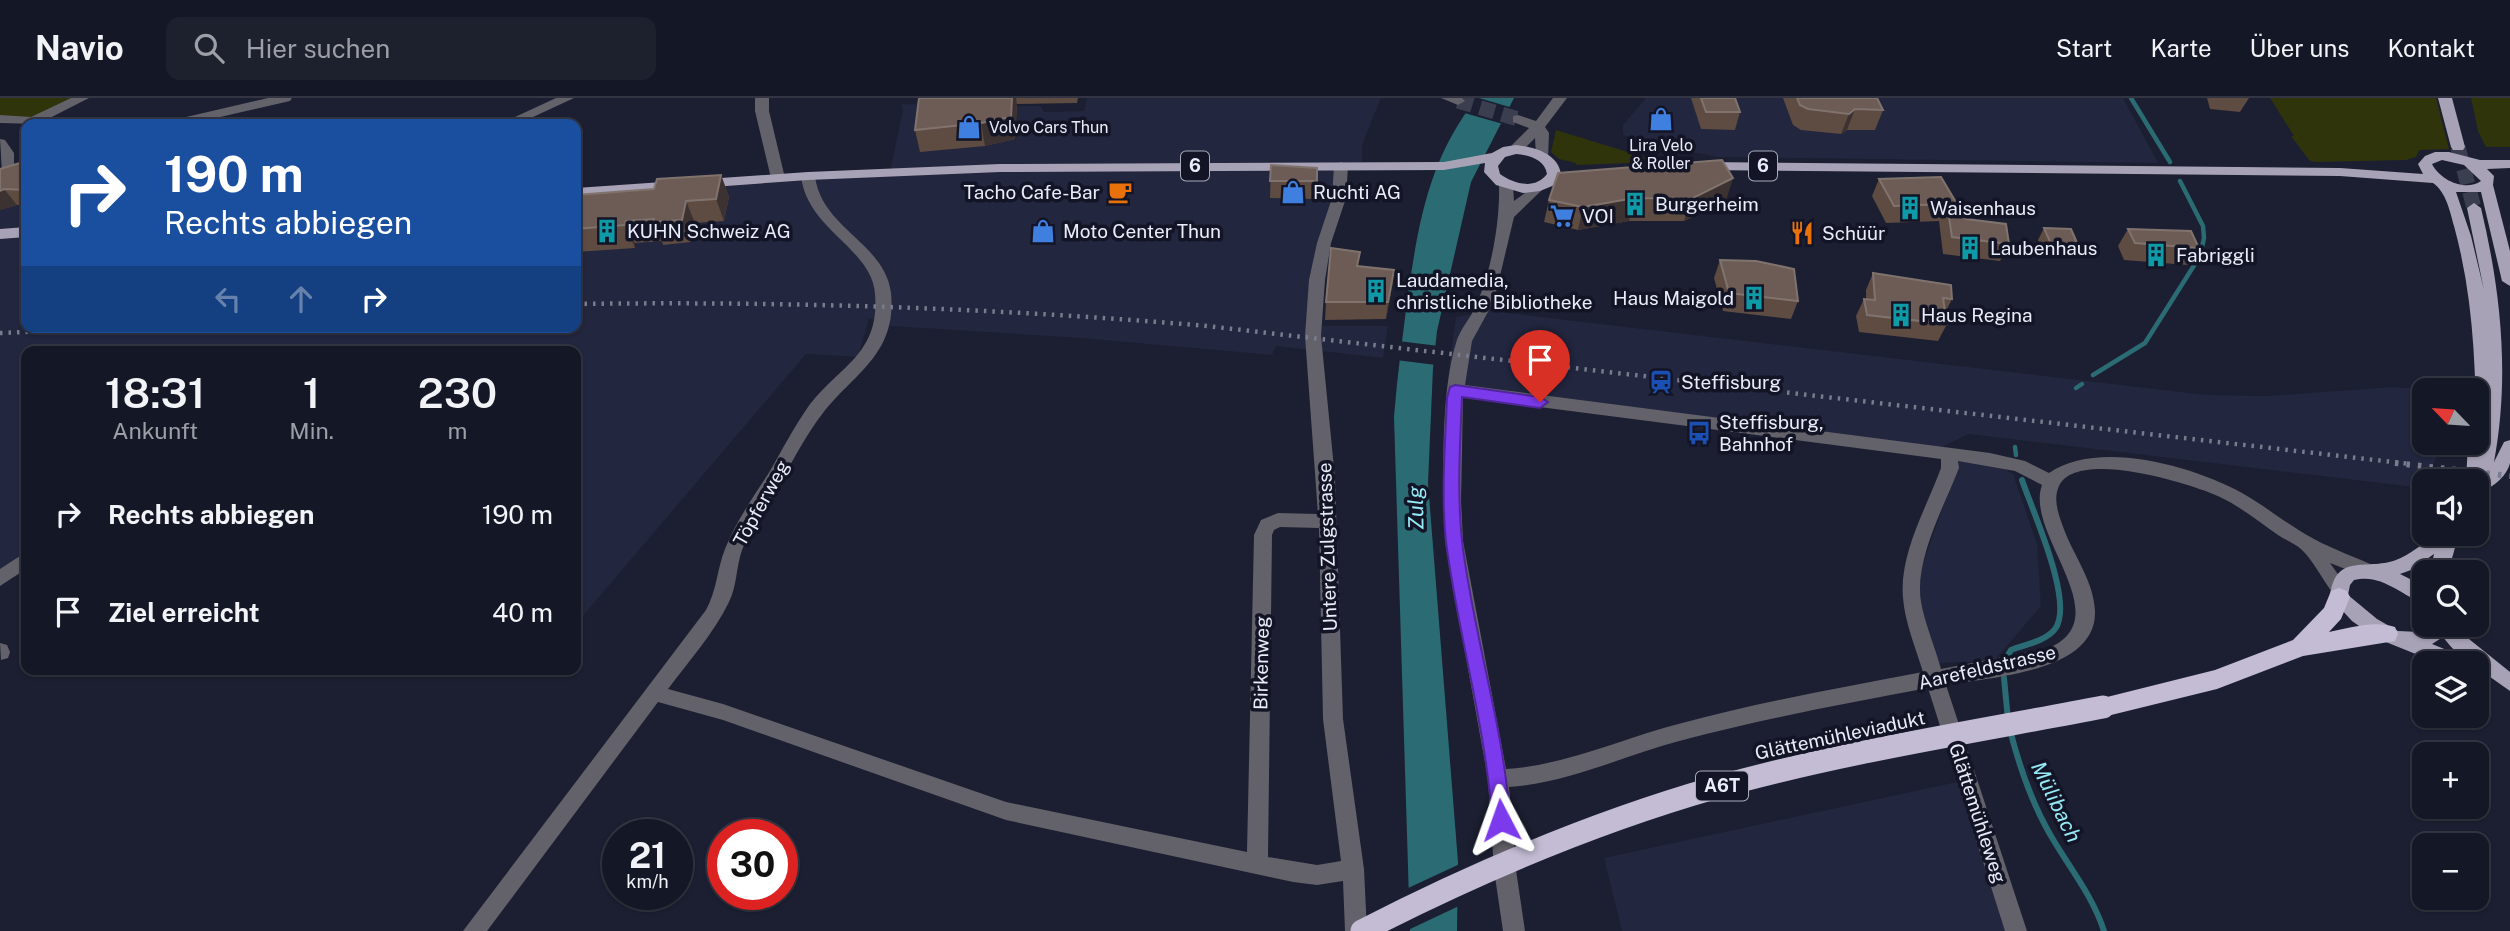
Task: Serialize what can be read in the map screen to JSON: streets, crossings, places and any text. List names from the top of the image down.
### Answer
{
  "streets": {
    "highway": ["Glättemühleviadukt", "A6T"],
    "main road": ["6"],
    "street": [
      "Töpferweg",
      "Untere Zulgstrasse",
      "Birkenweg",
      "Aarefeldstrasse",
      "Glättemühleweg"
    ]
  },
  "crossings": [
    ["6", "Töpferweg"],
    ["6", "Untere Zulgstrasse"],
    ["Untere Zulgstrasse", "Birkenweg"],
    ["Untere Zulgstrasse", "Glättemühleviadukt"],
    ["Aarefeldstrasse", "Glättemühleweg"],
    ["Glättemühleviadukt", "A6T"]
  ],
  "water": ["Zulg", "Mülibach"],
  "places": {
    "shop": [
      "Lira Velo & Roller",
      "Volvo Cars Thun",
      "Ruchti AG",
      "Moto Center Thun"
    ],
    "cafe": ["Tacho Cafe-Bar"],
    "building": [
      "Burgerheim",
      "Waisenhaus",
      "KUHN Schweiz AG",
      "Laubenhaus",
      "Fabriggli",
      "Laudamedia, christliche Bibliotheke",
      "Haus Maigold",
      "Haus Regina"
    ],
    "supermarket": ["VOI"],
    "restaurant": ["Schüür"],
    "station": ["Steffisburg"],
    "bus stop": ["Steffisburg, Bahnhof"]
  },
  "north": "top left",
  "page": {
    "header": "Navio",
    "search": "Hier suchen",
    "nav": [
      "Start",
      "Karte",
      "Über uns",
      "Kontakt"
    ],
    "turn": ["190 m", "Rechts abbiegen"],
    "eta": [
      "18:31",
      "Ankunft",
      "1",
      "Min.",
      "230",
      "m"
    ],
    "map_buttons": ["+", "−"],
    "list": [
      {
        "name": "Rechts abbiegen",
        "value": "190 m"
      },
      {
        "name": "Ziel erreicht",
        "value": "40 m"
      }
    ],
    "speed": "21 km/h",
    "limit": "30"
  }
}
